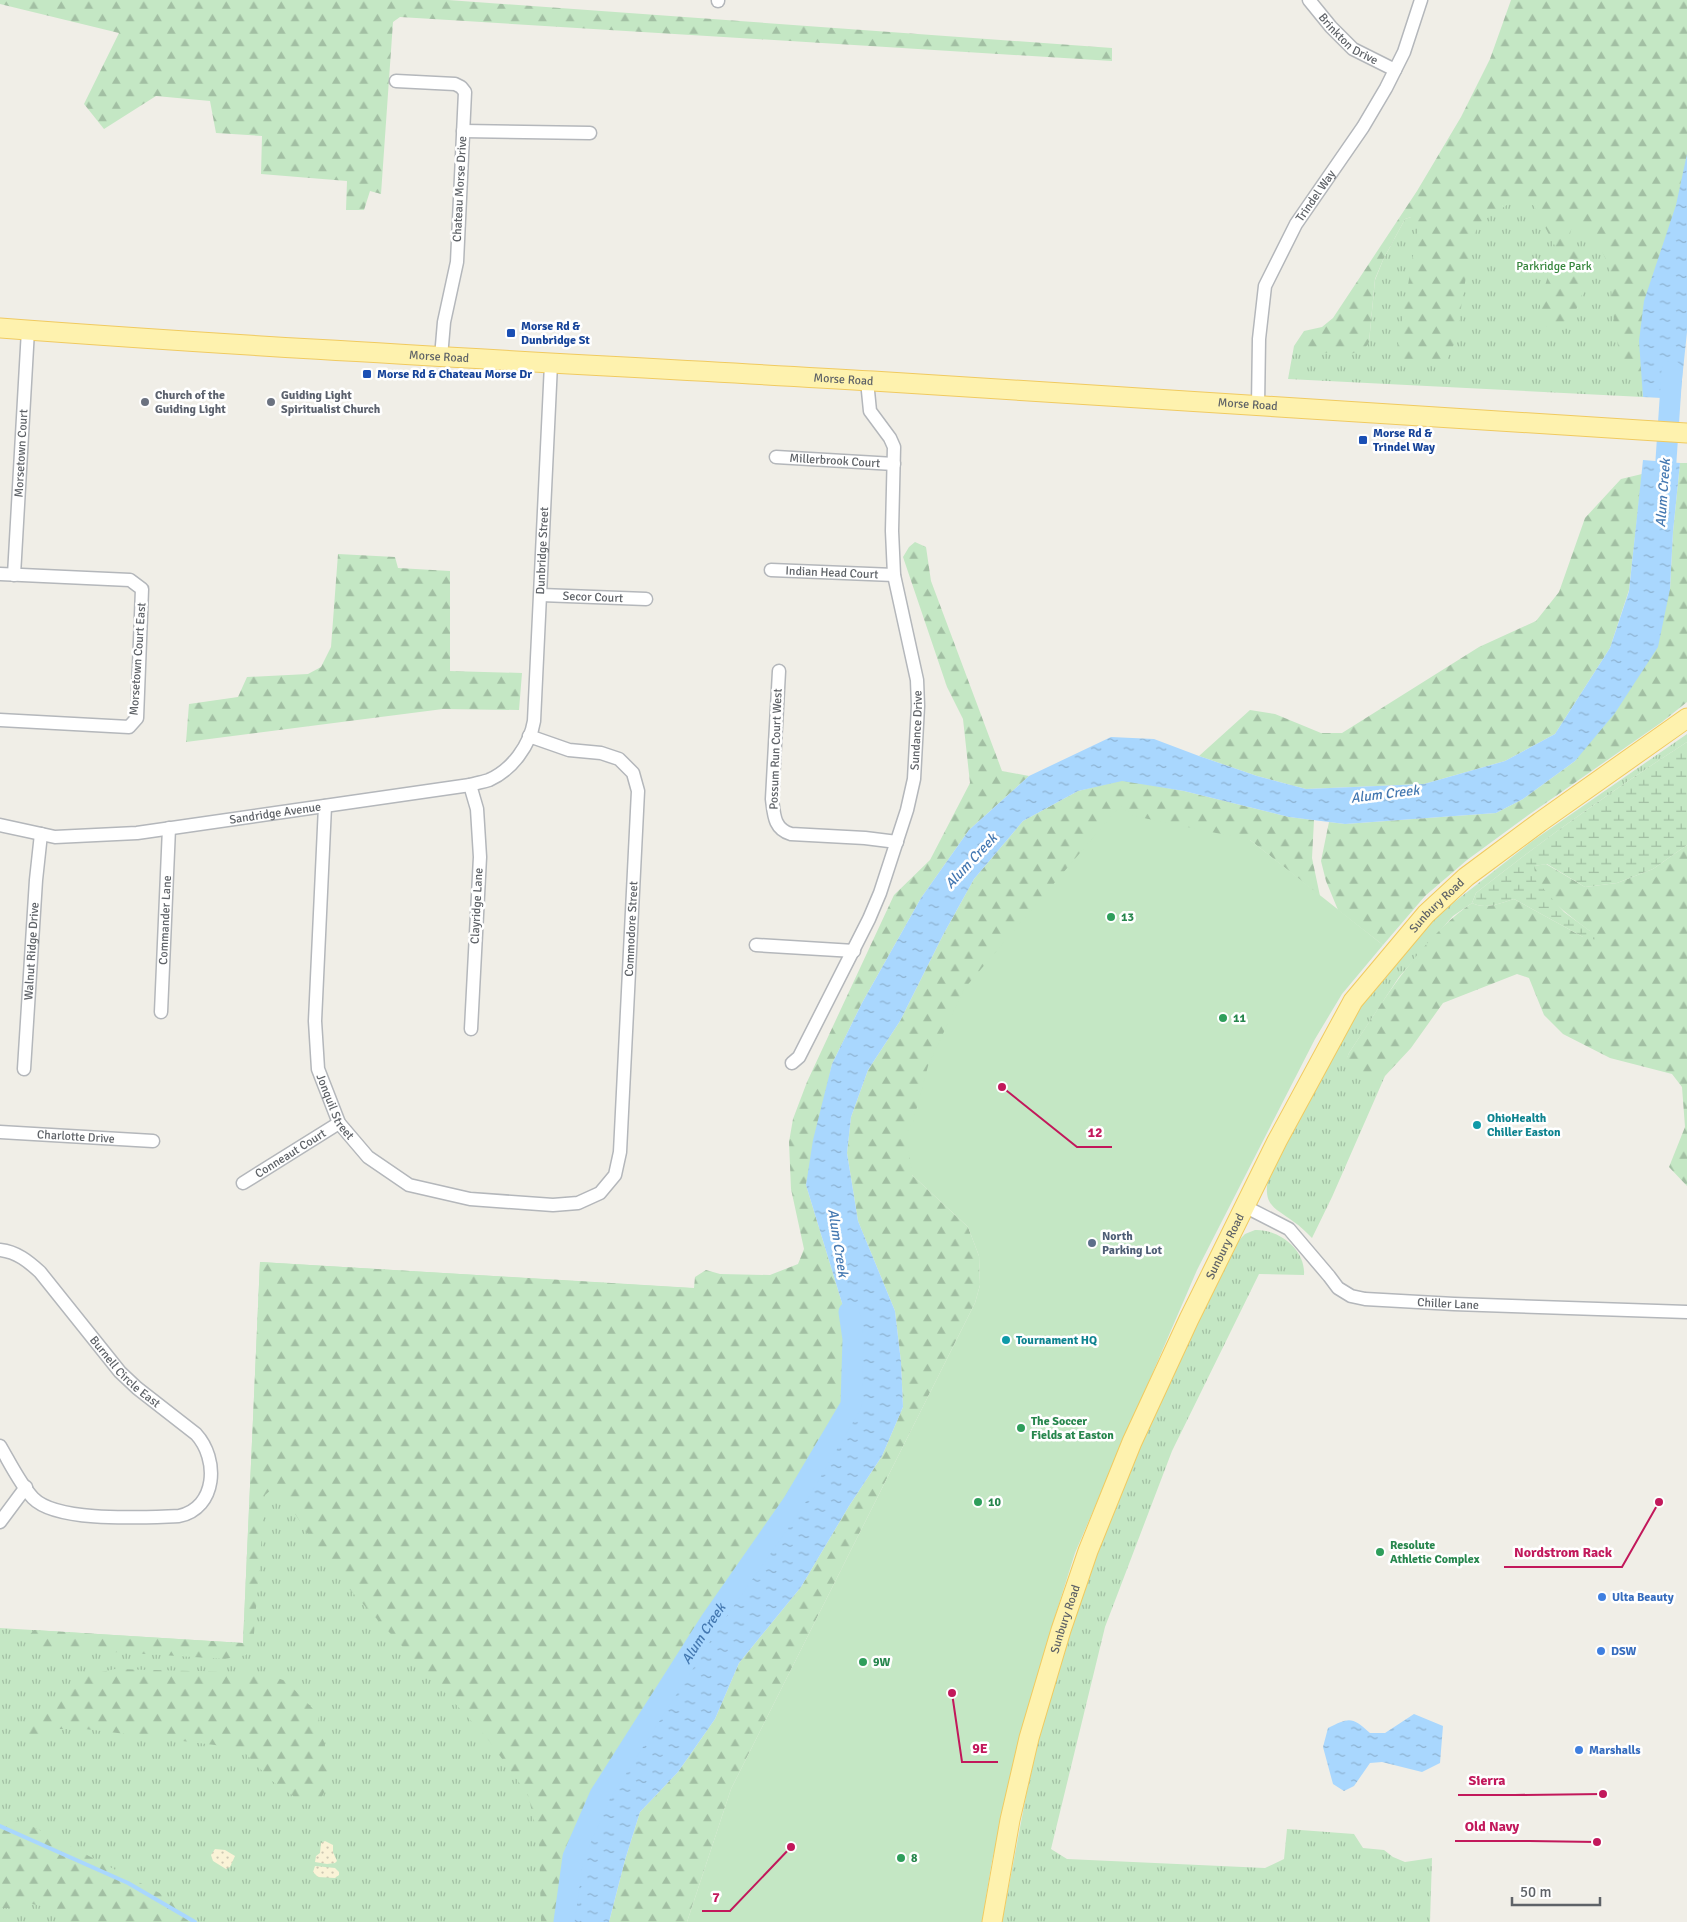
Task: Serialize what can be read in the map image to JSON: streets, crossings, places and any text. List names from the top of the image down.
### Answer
{
  "streets": {
    "main road": ["Morse Road", "Sunbury Road"],
    "street": [
      "Brinkton Drive",
      "Chateau Morse Drive",
      "Trindel Way",
      "Morsetown Court",
      "Millerbrook Court",
      "Dunbridge Street",
      "Indian Head Court",
      "Secor Court",
      "Morsetown Court East",
      "Sundance Drive",
      "Possum Run Court West",
      "Sandridge Avenue",
      "Clayridge Lane",
      "Commander Lane",
      "Commodore Street",
      "Walnut Ridge Drive",
      "Jonquil Street",
      "Charlotte Drive",
      "Conneaut Court",
      "Chiller Lane",
      "Burnell Circle East"
    ]
  },
  "crossings": [
    ["Brinkton Drive", "Trindel Way"],
    ["Chateau Morse Drive", "Morse Road"],
    ["Trindel Way", "Morse Road"],
    ["Morse Road", "Morsetown Court"],
    ["Morse Road", "Dunbridge Street"],
    ["Morse Road", "Sundance Drive"],
    ["Morsetown Court", "Morsetown Court East"],
    ["Millerbrook Court", "Sundance Drive"],
    ["Dunbridge Street", "Secor Court"],
    ["Dunbridge Street", "Sandridge Avenue"],
    ["Dunbridge Street", "Commodore Street"],
    ["Indian Head Court", "Sundance Drive"],
    ["Sundance Drive", "Possum Run Court West"],
    ["Sandridge Avenue", "Clayridge Lane"],
    ["Sandridge Avenue", "Commander Lane"],
    ["Sandridge Avenue", "Commodore Street"],
    ["Sandridge Avenue", "Walnut Ridge Drive"],
    ["Sandridge Avenue", "Jonquil Street"],
    ["Sunbury Road", "Chiller Lane"],
    ["Commodore Street", "Jonquil Street"],
    ["Jonquil Street", "Conneaut Court"]
  ],
  "water": ["Alum Creek"],
  "parks": ["Parkridge Park"],
  "places": {
    "transit": ["Morse Rd & Dunbridge St", "Morse Rd & Chateau Morse Dr", "Morse Rd & Trindel Way"],
    "other": [
      "Church of the Guiding Light",
      "Guiding Light Spiritualist Church",
      "13",
      "11",
      "12",
      "OhioHealth Chiller Easton",
      "North Parking Lot",
      "Tournament HQ",
      "The Soccer Fields at Easton",
      "10",
      "Nordstrom Rack",
      "Resolute Athletic Complex",
      "Ulta Beauty",
      "DSW",
      "9W",
      "9E",
      "Marshalls",
      "Sierra",
      "Old Navy",
      "7",
      "8"
    ]
  },
  "scale_bar": "50 m"
}
